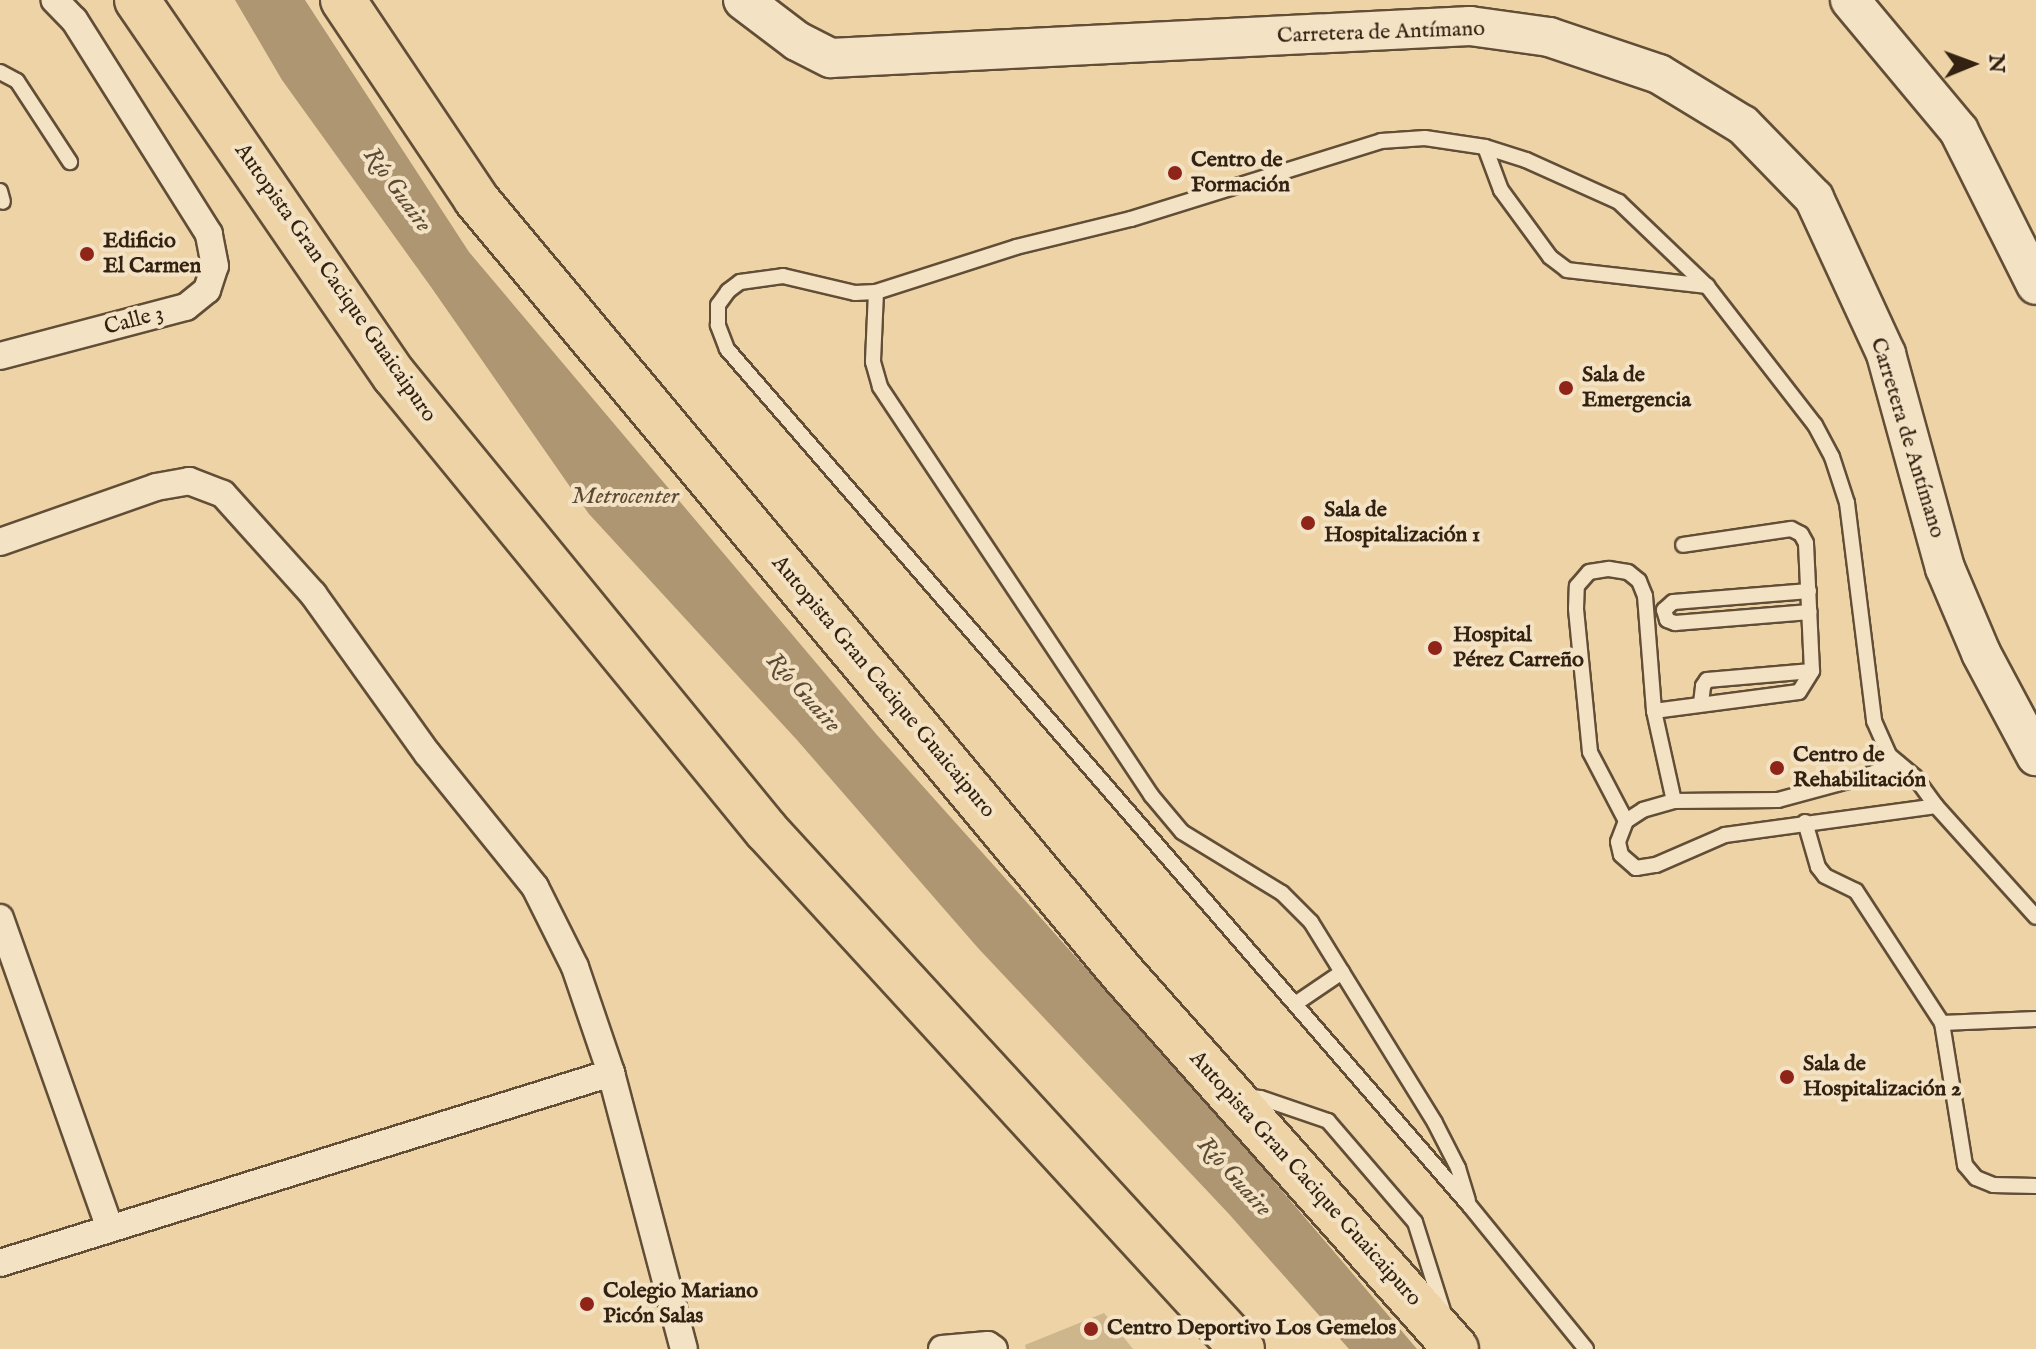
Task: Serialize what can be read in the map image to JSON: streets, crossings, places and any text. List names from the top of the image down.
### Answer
{
  "streets": {
    "highway": ["Autopista Gran Cacique Guaicaipuro"],
    "main road": ["Carretera de Antímano"],
    "street": ["Calle 3"]
  },
  "water": ["Río Guaire", "Metrocenter"],
  "places": [
    "Centro de Formación",
    "Edificio El Carmen",
    "Sala de Emergencia",
    "Sala de Hospitalización 1",
    "Hospital Pérez Carreño",
    "Centro de Rehabilitación",
    "Sala de Hospitalización 2",
    "Colegio Mariano Picón Salas",
    "Centro Deportivo Los Gemelos"
  ],
  "north": "right"
}
